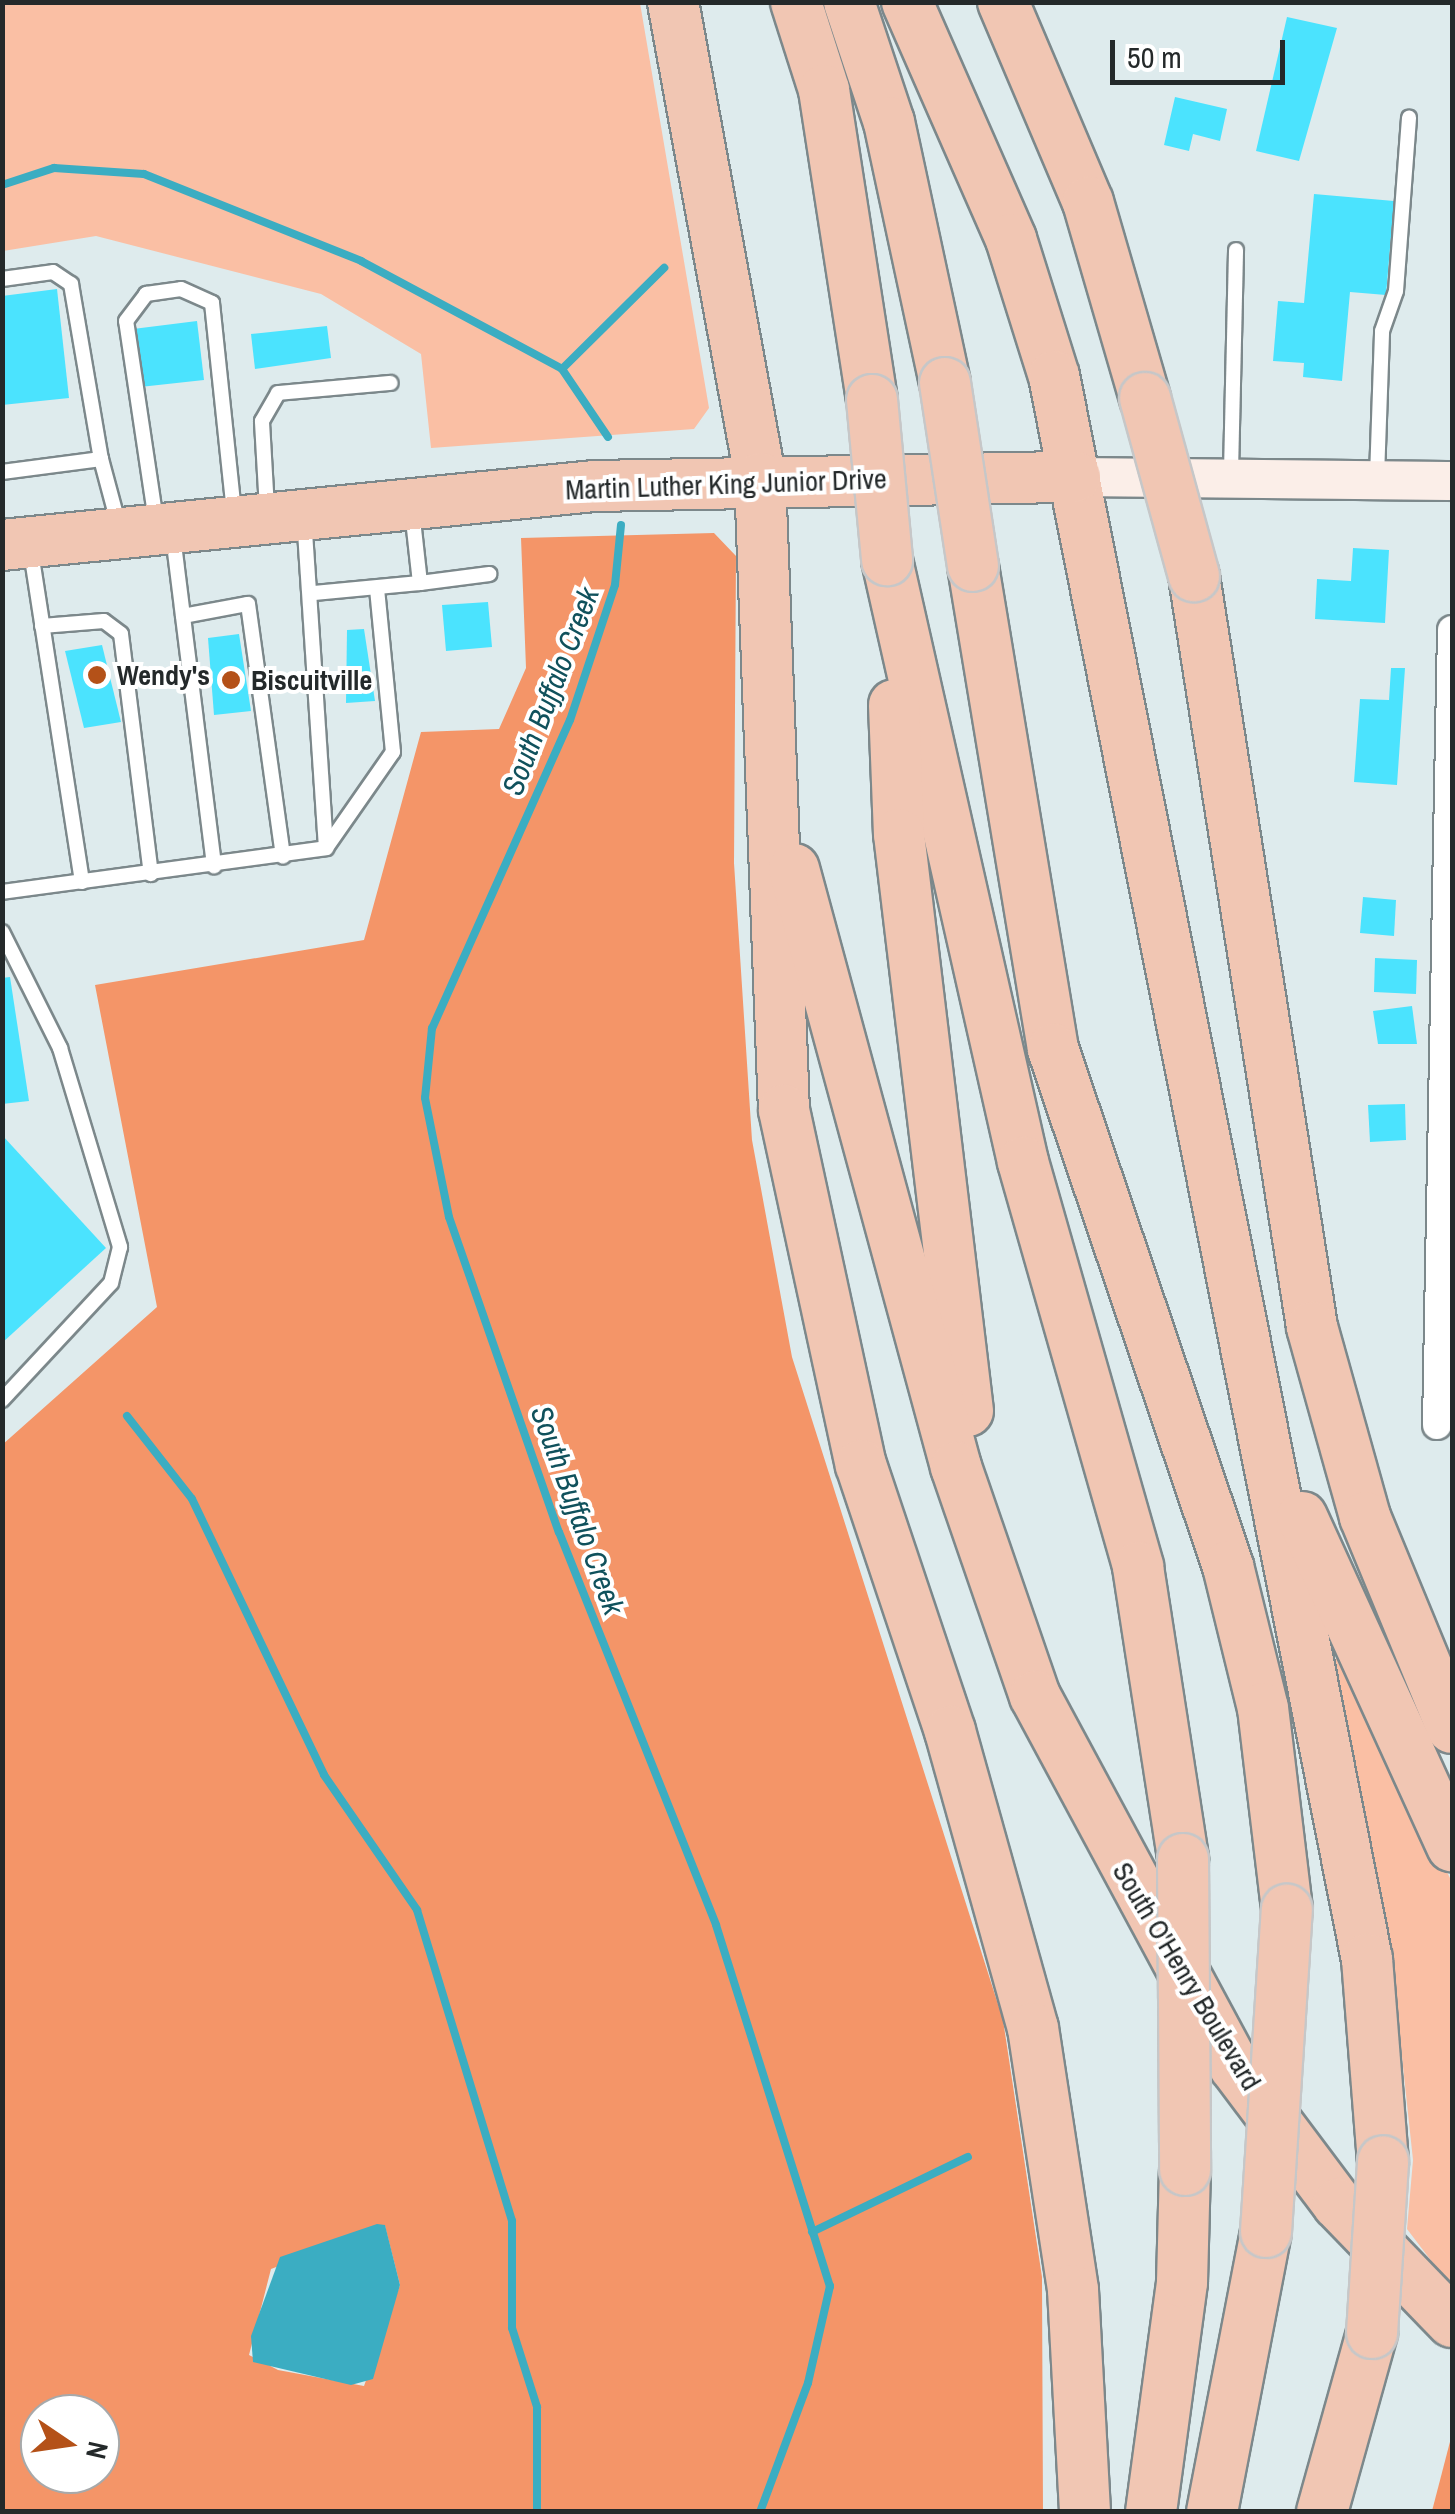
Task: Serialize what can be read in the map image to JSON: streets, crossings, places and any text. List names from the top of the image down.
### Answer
{
  "streets": {
    "highway": ["Martin Luther King Junior Drive", "South O'Henry Boulevard"]
  },
  "water": ["South Buffalo Creek"],
  "places": ["Wendy's", "Biscuitville"],
  "scale_bar": "50 m",
  "north": "right"
}
